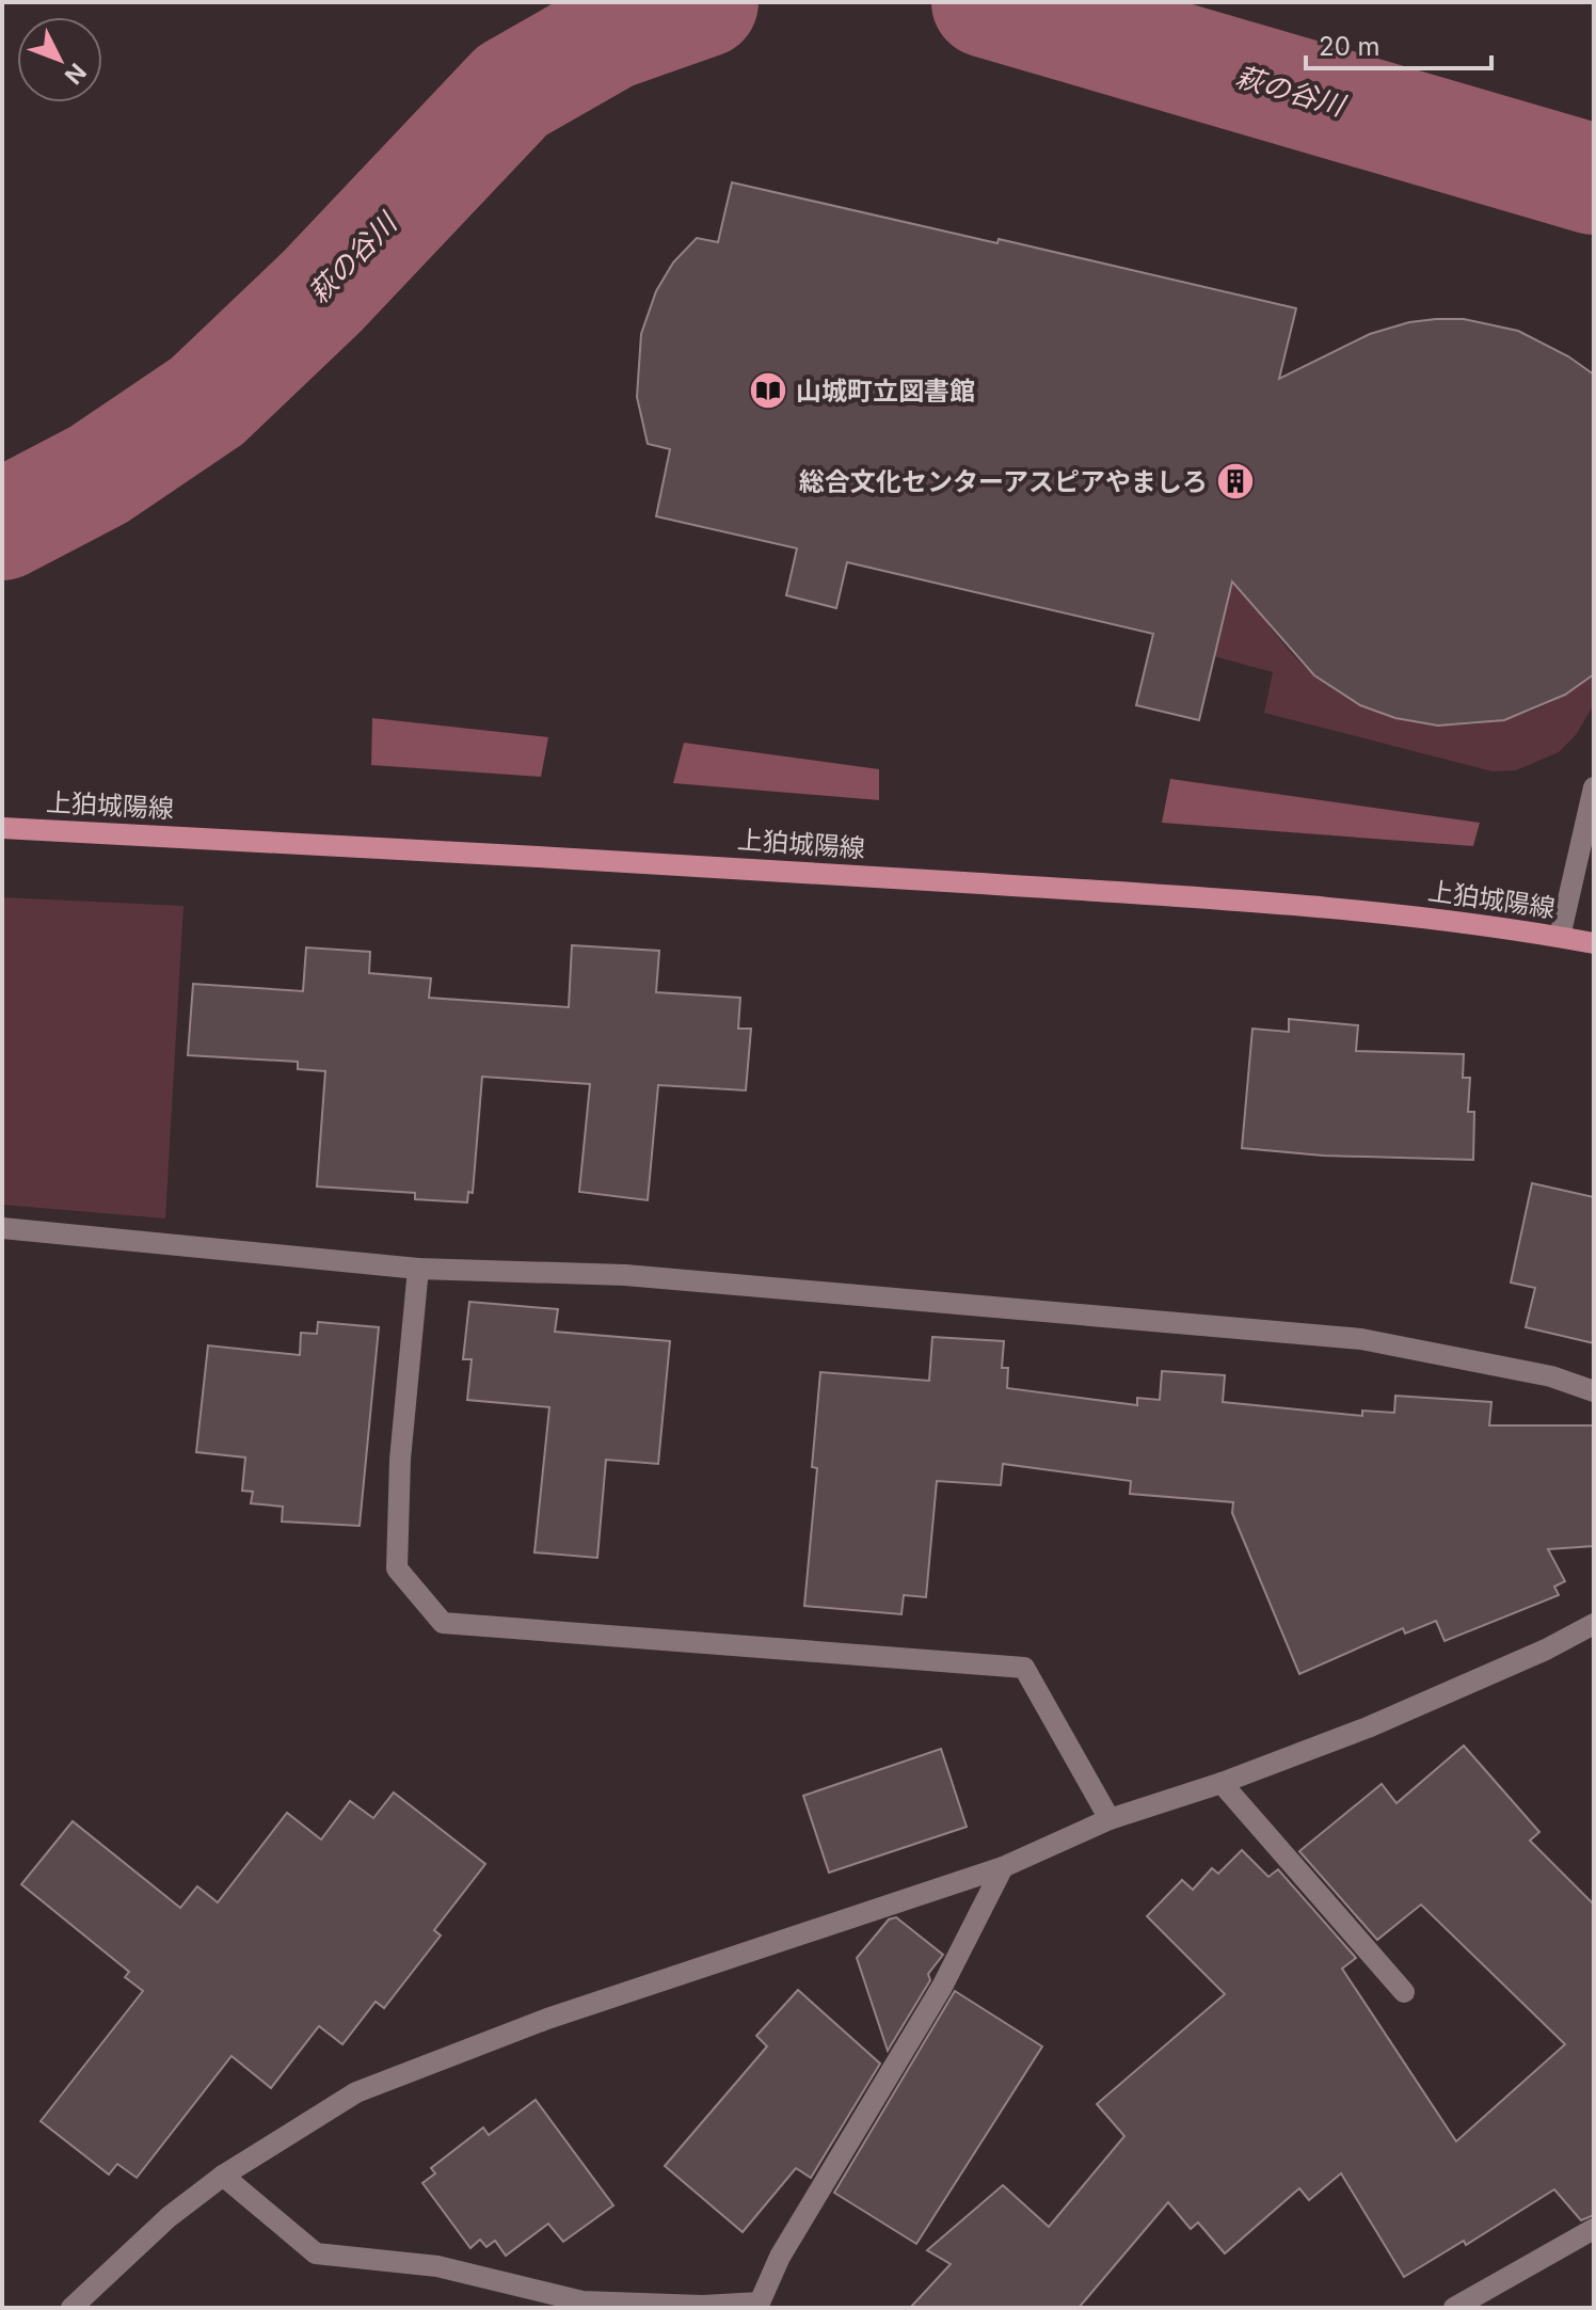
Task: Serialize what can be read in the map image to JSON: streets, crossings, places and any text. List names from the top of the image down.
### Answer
{
  "streets": {
    "main road": ["上狛城陽線"]
  },
  "water": ["萩の谷川"],
  "places": {
    "library": ["山城町立図書館"],
    "building": ["総合文化センターアスピアやましろ"]
  },
  "scale_bar": "20 m",
  "north": "bottom right"
}
